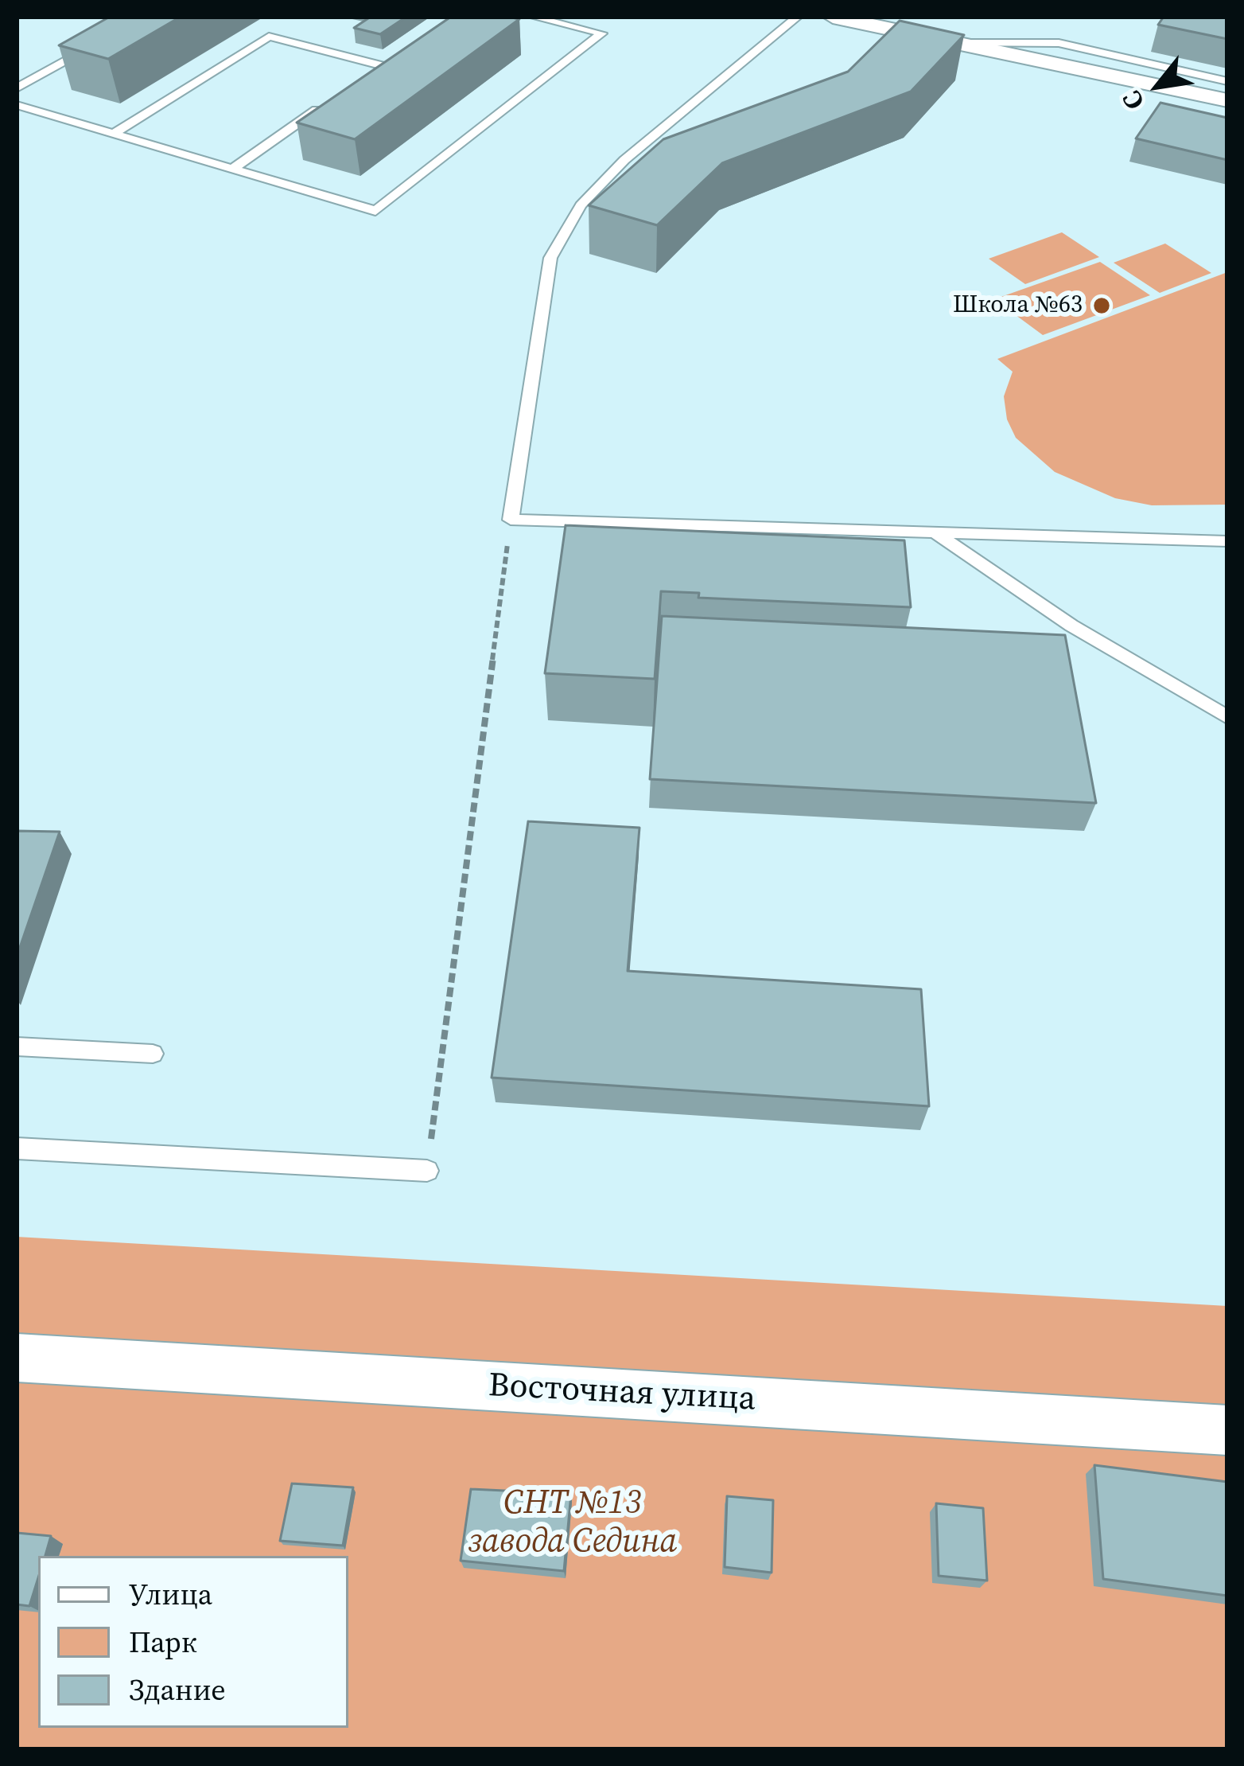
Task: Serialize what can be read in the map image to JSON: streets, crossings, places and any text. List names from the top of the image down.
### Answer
{
  "streets": {
    "street": ["Восточная улица"]
  },
  "parks": ["СНТ №13 завода Седина"],
  "places": ["Школа №63"],
  "legend": ["Улица", "Парк", "Здание"],
  "north": "bottom left"
}
